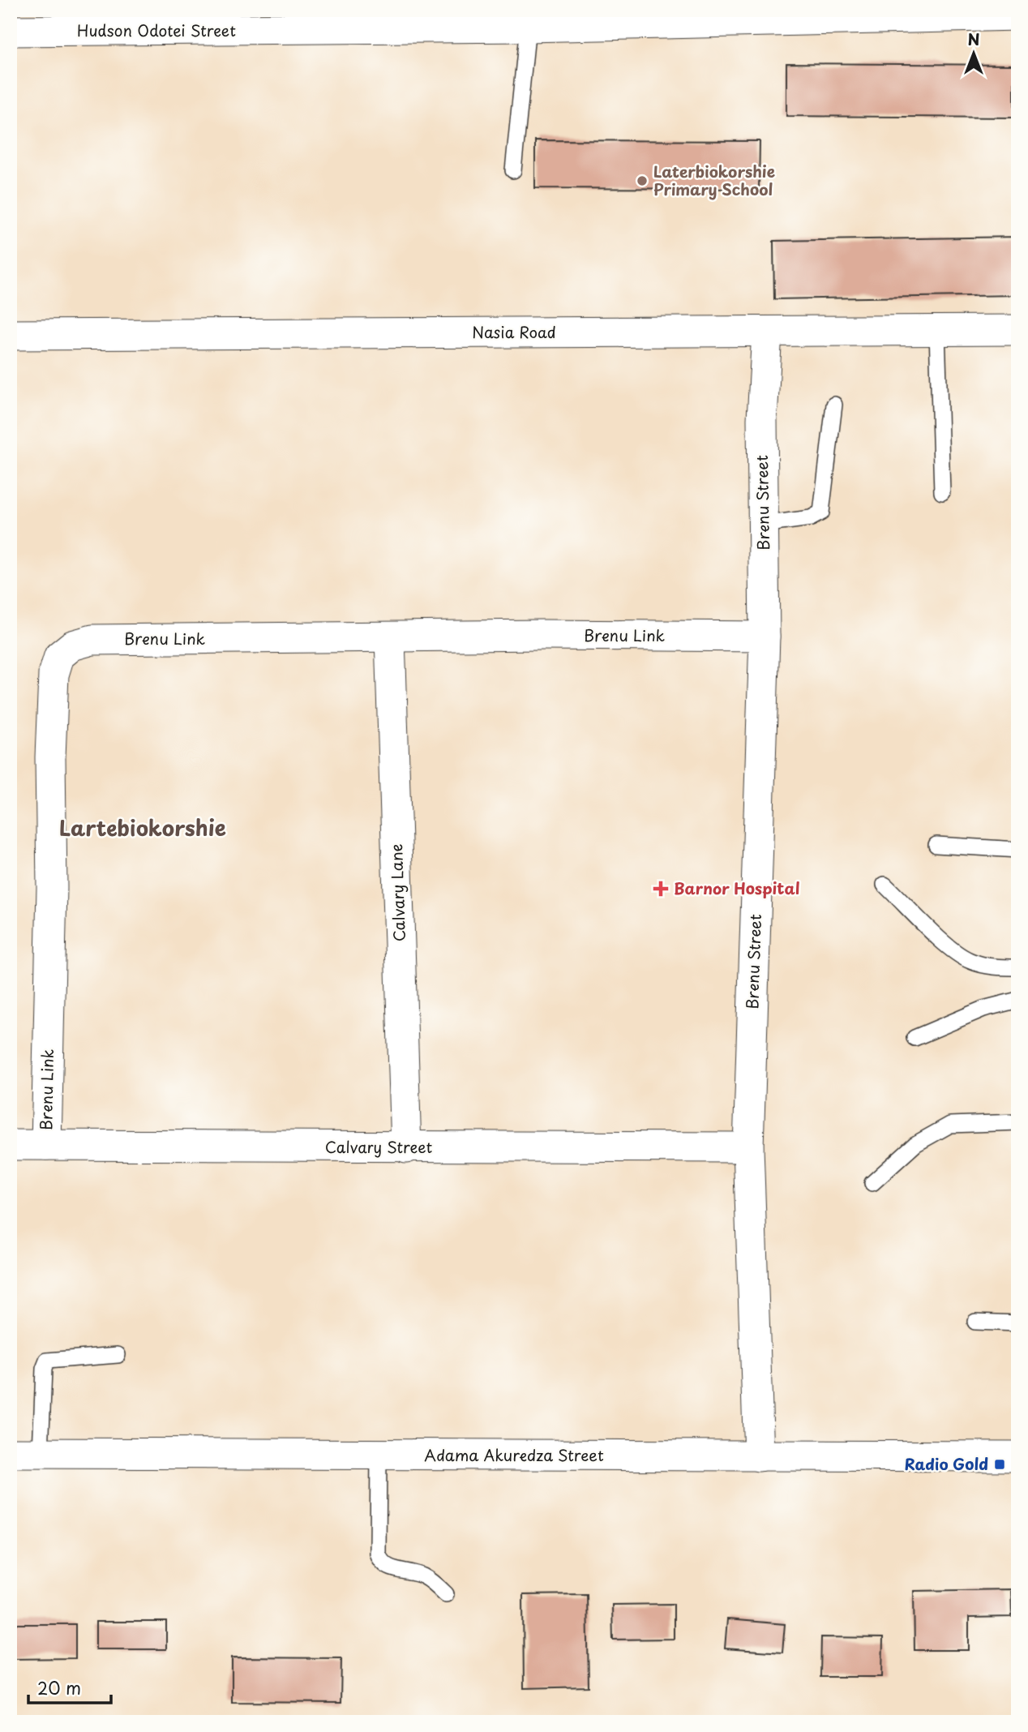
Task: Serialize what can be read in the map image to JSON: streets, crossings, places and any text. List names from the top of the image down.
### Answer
{
  "streets": {
    "street": [
      "Hudson Odotei Street",
      "Nasia Road",
      "Brenu Street",
      "Brenu Link",
      "Calvary Lane",
      "Calvary Street",
      "Adama Akuredza Street"
    ]
  },
  "crossings": [
    ["Nasia Road", "Brenu Street"],
    ["Brenu Street", "Brenu Link"],
    ["Brenu Street", "Calvary Street"],
    ["Brenu Street", "Adama Akuredza Street"],
    ["Brenu Link", "Calvary Lane"],
    ["Brenu Link", "Calvary Street"],
    ["Calvary Lane", "Calvary Street"]
  ],
  "districts": ["Lartebiokorshie"],
  "places": {
    "other": ["Laterbiokorshie Primary School"],
    "health": ["Barnor Hospital"],
    "transit": ["Radio Gold"]
  },
  "scale_bar": "20 m",
  "north": "top"
}
